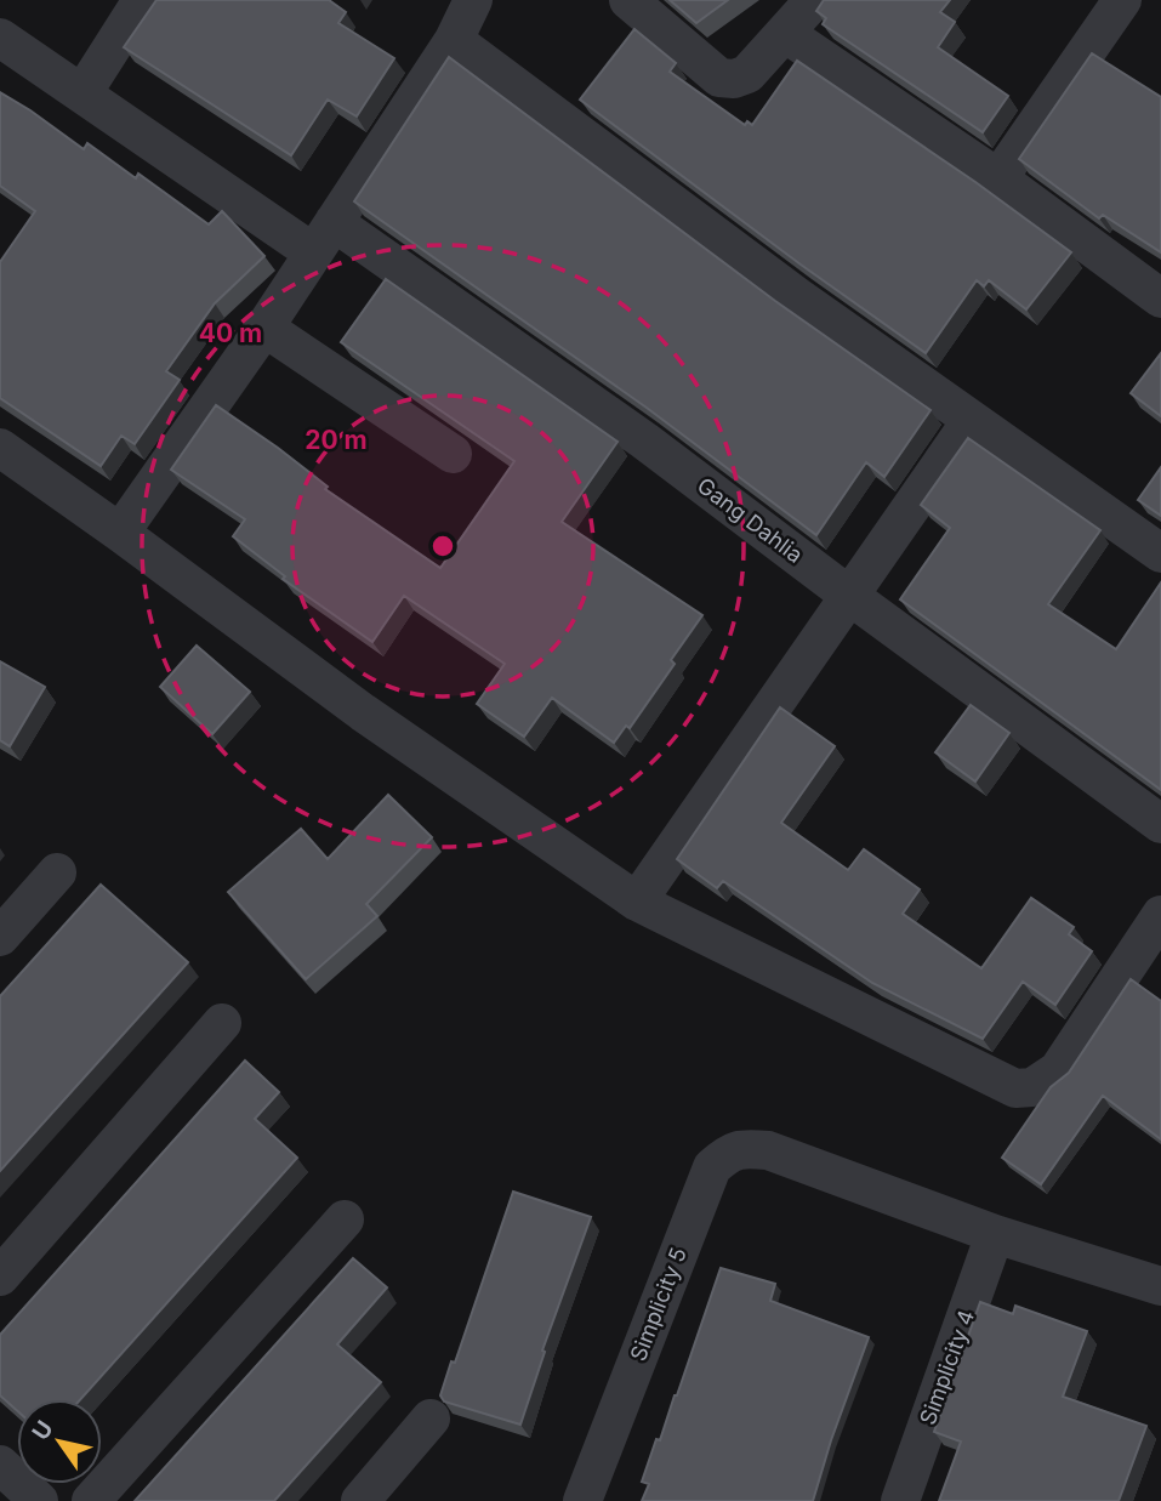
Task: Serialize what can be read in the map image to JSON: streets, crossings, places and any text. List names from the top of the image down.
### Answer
{
  "streets": {
    "street": ["Gang Dahlia", "Simplicity 5", "Simplicity 4"]
  },
  "crossings": [
    ["Simplicity 5", "Simplicity 4"]
  ],
  "north": "top left",
  "rings": ["40 m", "20 m"]
}
